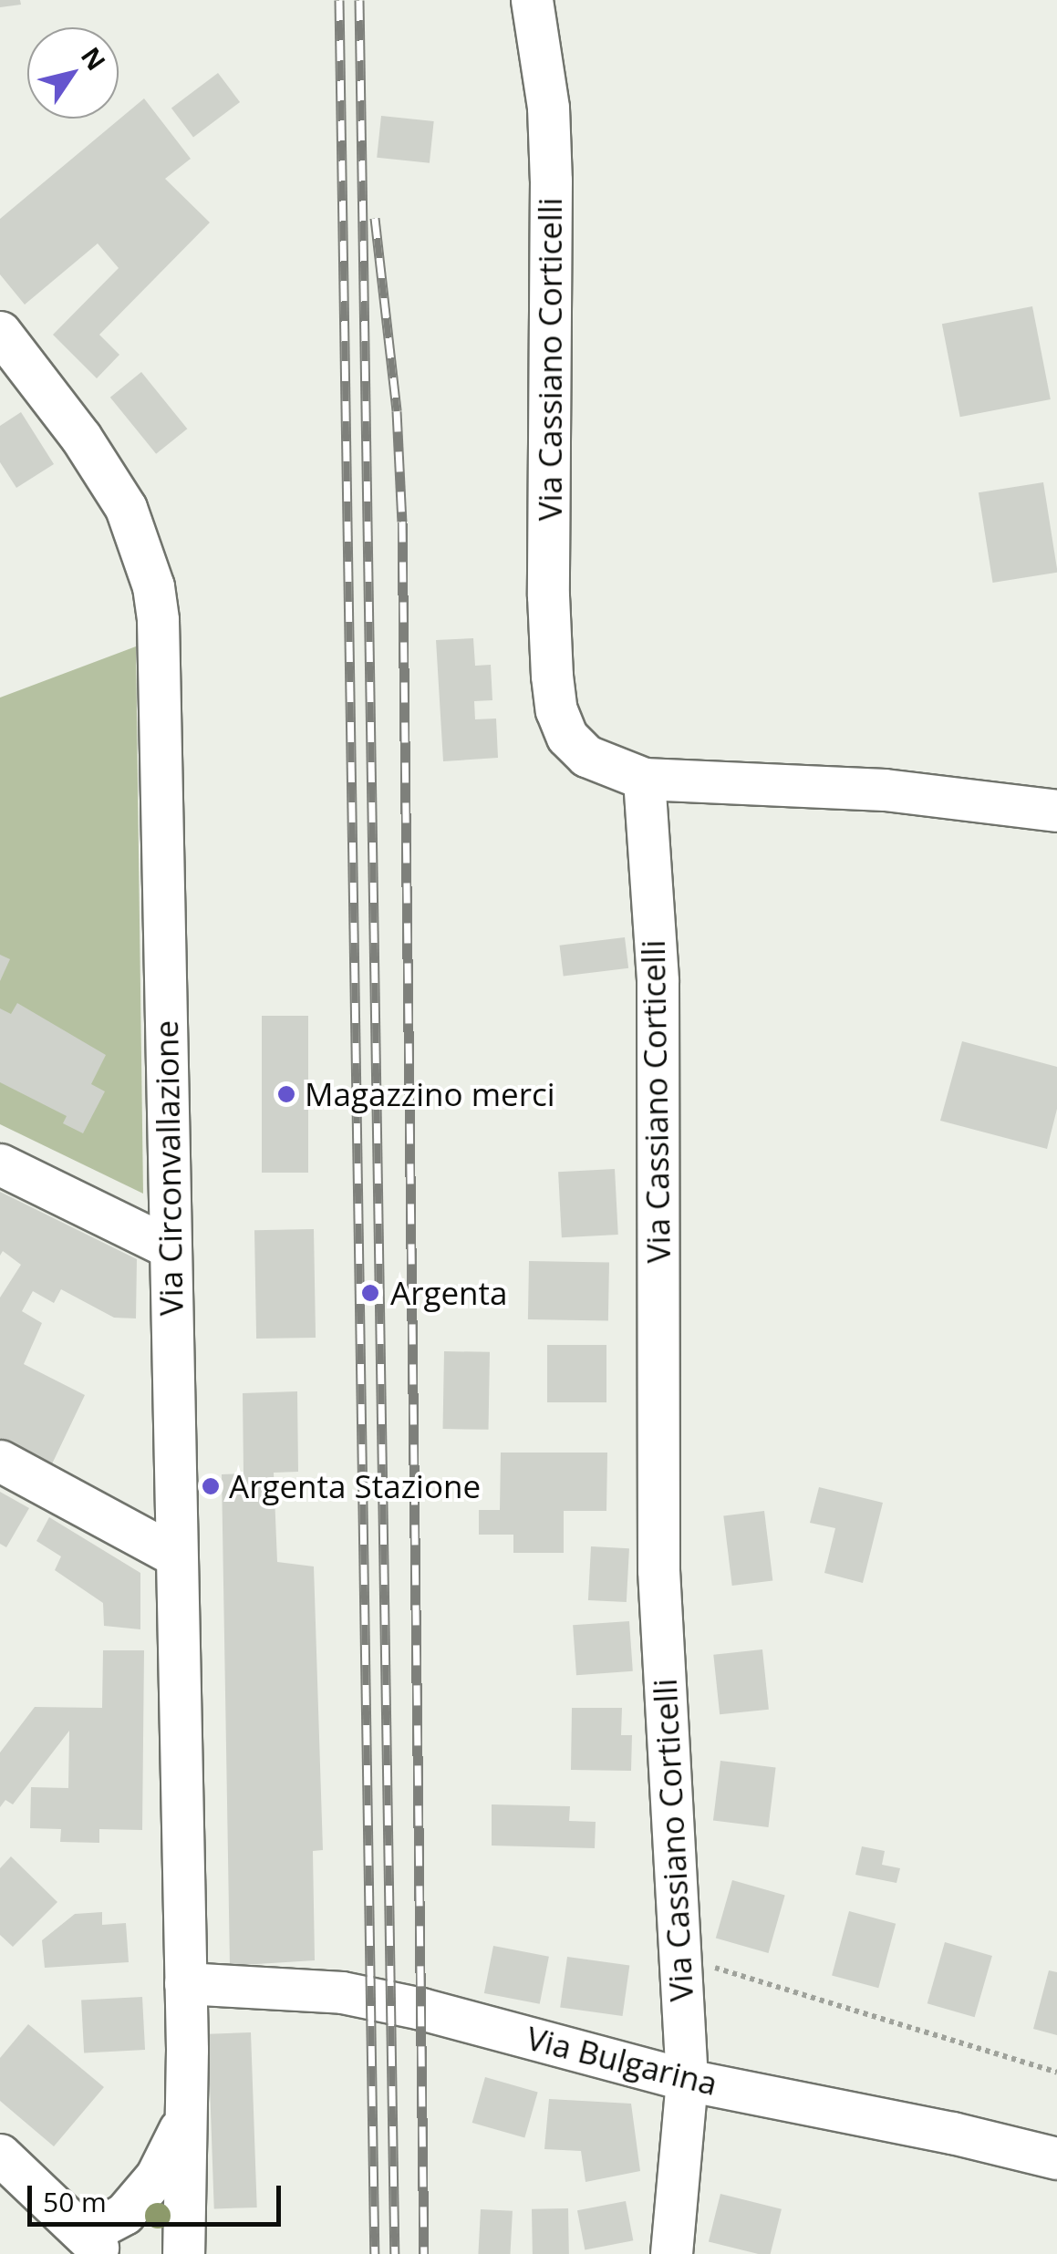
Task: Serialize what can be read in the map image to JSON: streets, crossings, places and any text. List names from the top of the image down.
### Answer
{
  "streets": {
    "street": ["Via Cassiano Corticelli", "Via Circonvallazione", "Via Bulgarina"]
  },
  "crossings": [
    ["Via Cassiano Corticelli", "Via Bulgarina"],
    ["Via Circonvallazione", "Via Bulgarina"]
  ],
  "places": ["Magazzino merci", "Argenta", "Argenta Stazione"],
  "scale_bar": "50 m",
  "north": "top right"
}
